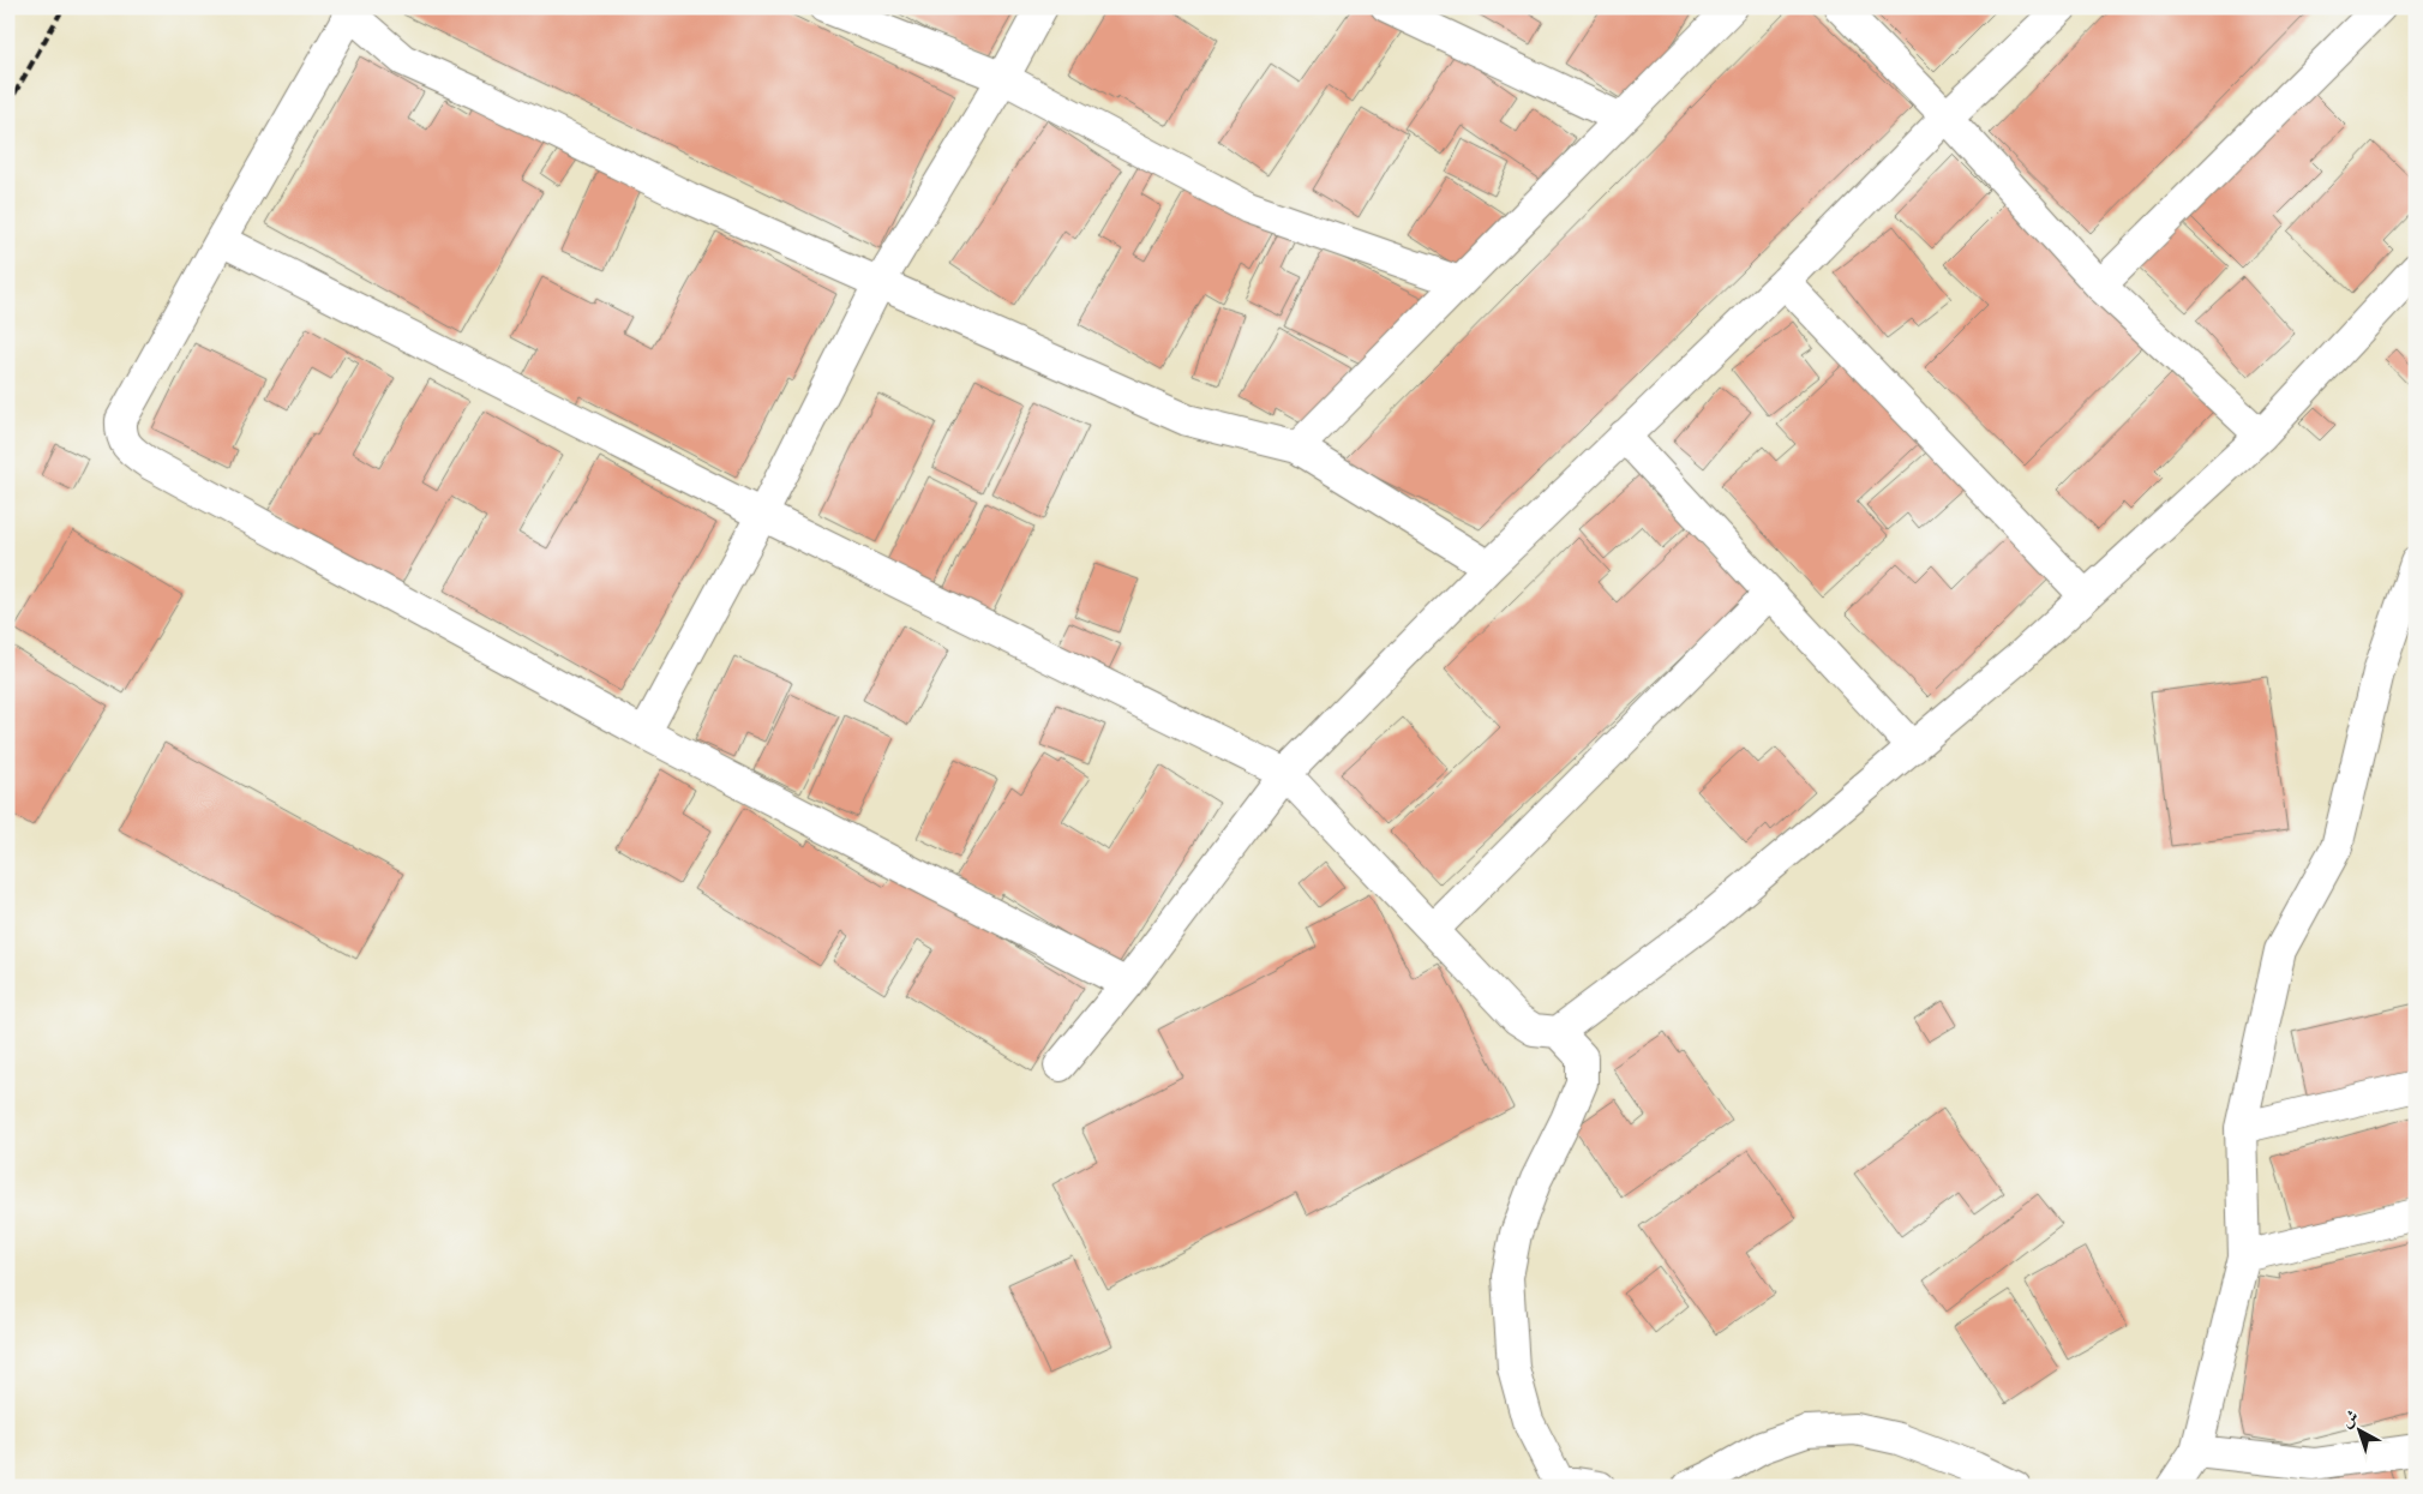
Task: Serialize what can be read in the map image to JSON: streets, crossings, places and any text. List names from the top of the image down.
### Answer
{
  "north": "top left"
}
